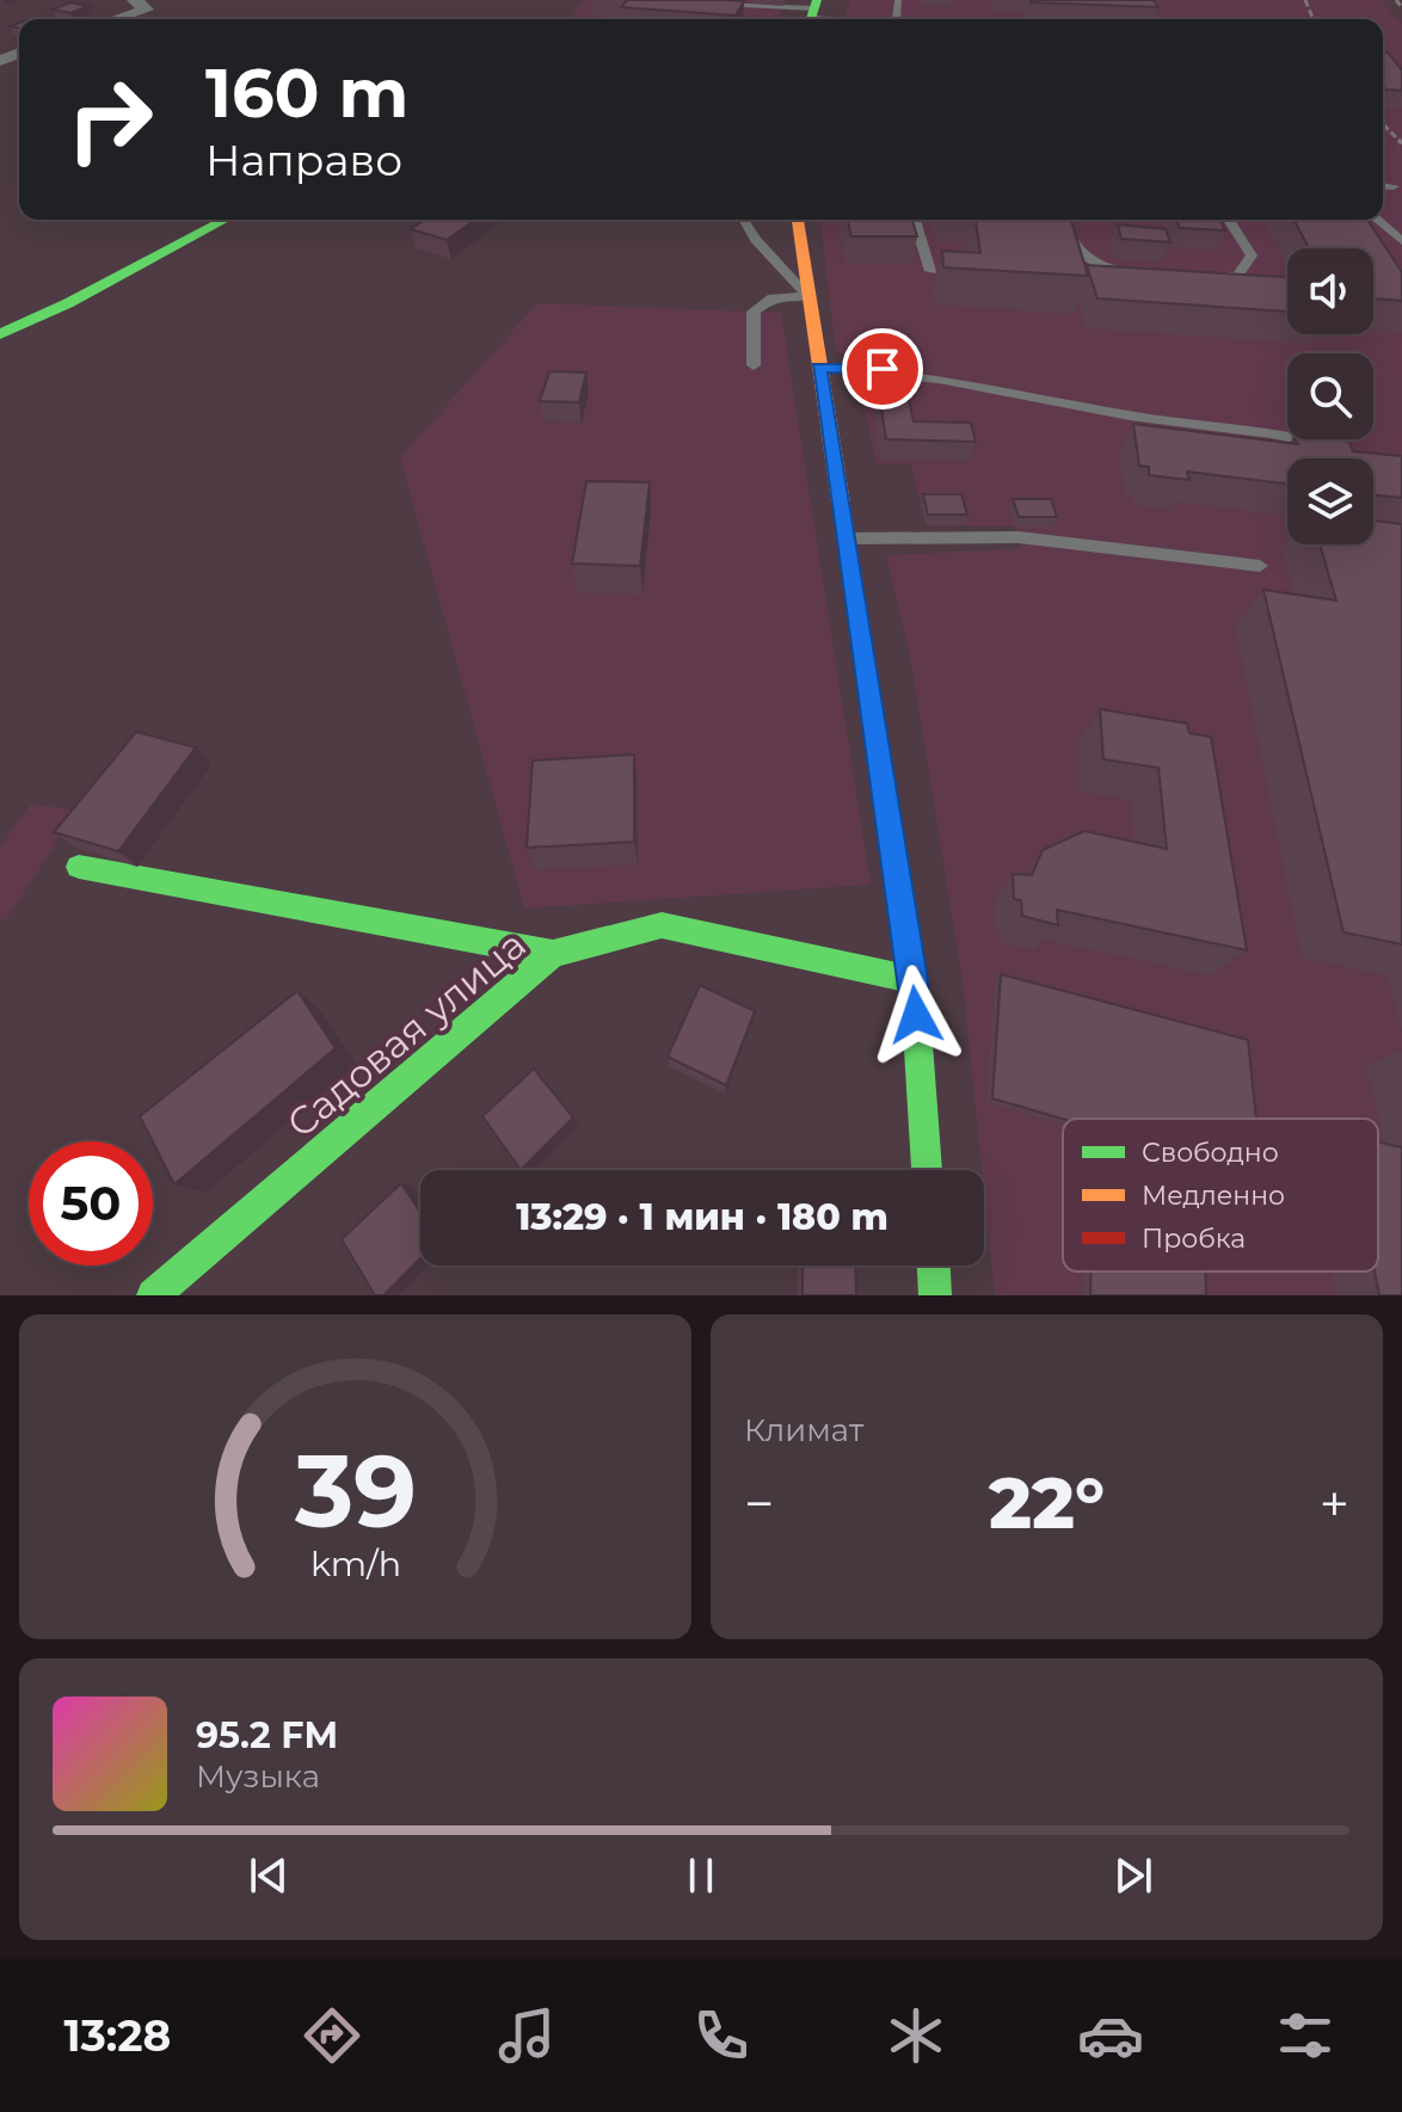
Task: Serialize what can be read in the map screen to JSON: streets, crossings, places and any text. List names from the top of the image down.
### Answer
{
  "streets": {
    "street": ["Садовая улица"]
  },
  "legend": ["Свободно", "Медленно", "Пробка"],
  "page": {
    "turn": ["160 m", "Направо"],
    "limit": "50",
    "trip": "13:29 · 1 мин · 180 m",
    "tile": "Климат",
    "heat": ["−", "22°", "+"],
    "song": ["95.2 FM", "Музыка"],
    "tabs": "13:28",
    "gauge": ["39", "km/h"]
  }
}
